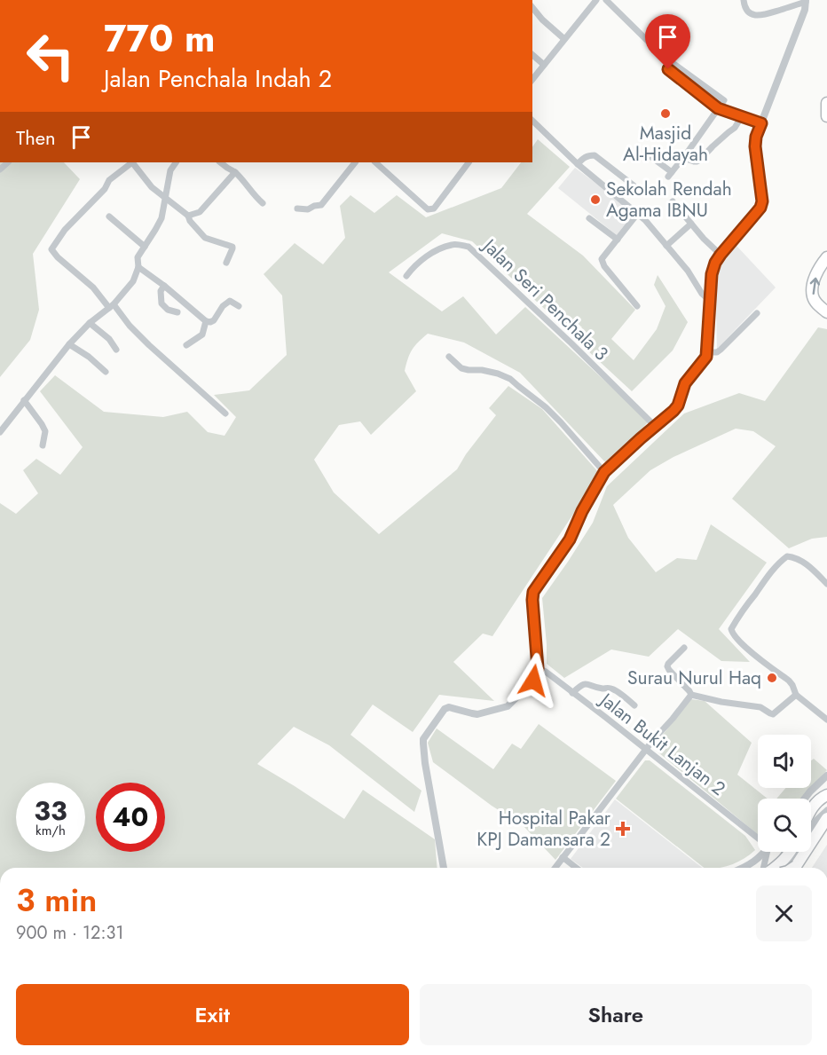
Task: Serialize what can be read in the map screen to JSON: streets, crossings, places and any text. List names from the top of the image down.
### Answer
{
  "streets": {
    "street": ["Jalan Seri Penchala 3", "Jalan Bukit Lanjan 2"]
  },
  "places": {
    "other": ["Masjid Al-Hidayah", "Sekolah Rendah Agama IBNU", "Surau Nurul Haq"],
    "health": ["Hospital Pakar KPJ Damansara 2"]
  },
  "page": {
    "turn": ["770 m", "Jalan Penchala Indah 2"],
    "then": "Then",
    "speed": "33 km/h",
    "limit": "40",
    "heading": ["3 min", "900 m · 12:31"],
    "buttons": ["Exit", "Share"]
  }
}
